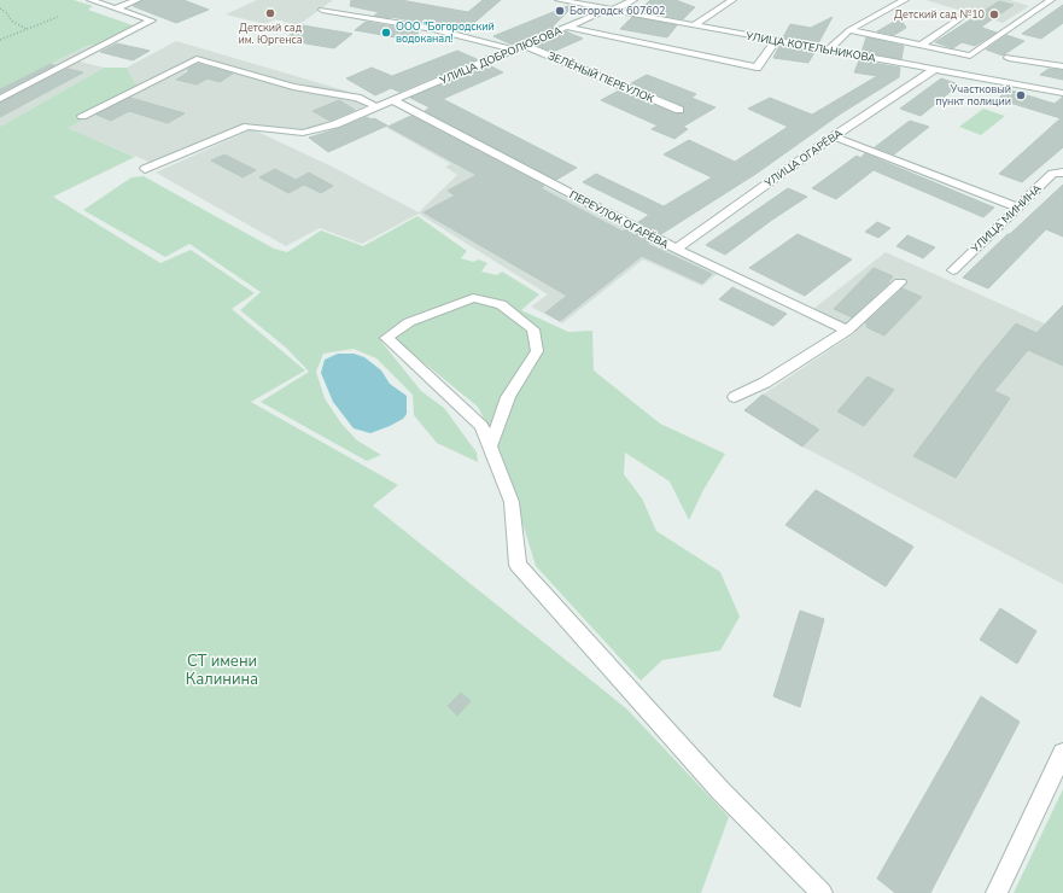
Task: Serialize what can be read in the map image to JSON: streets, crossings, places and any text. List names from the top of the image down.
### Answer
{
  "streets": {
    "street": [
      "УЛИЦА КОТЕЛЬНИКОВА",
      "УЛИЦА ДОБРОЛЮБОВА",
      "ЗЕЛЁНЫЙ ПЕРЕУЛОК",
      "УЛИЦА ОГАРЁВА",
      "УЛИЦА МИНИНА",
      "ПЕРЕУЛОК ОГАРЁВА"
    ]
  },
  "crossings": [
    ["УЛИЦА КОТЕЛЬНИКОВА", "УЛИЦА ДОБРОЛЮБОВА"],
    ["УЛИЦА КОТЕЛЬНИКОВА", "УЛИЦА ОГАРЁВА"],
    ["УЛИЦА ДОБРОЛЮБОВА", "ЗЕЛЁНЫЙ ПЕРЕУЛОК"],
    ["УЛИЦА ДОБРОЛЮБОВА", "ПЕРЕУЛОК ОГАРЁВА"],
    ["УЛИЦА ОГАРЁВА", "ПЕРЕУЛОК ОГАРЁВА"]
  ],
  "parks": ["СТ имени Калинина"],
  "places": [
    "Богородск 607602",
    "Детский сад им. Юргенса",
    "Детский сад №10",
    "ООО \"Богородский водоканал!",
    "Участковый пункт полиции"
  ]
}
